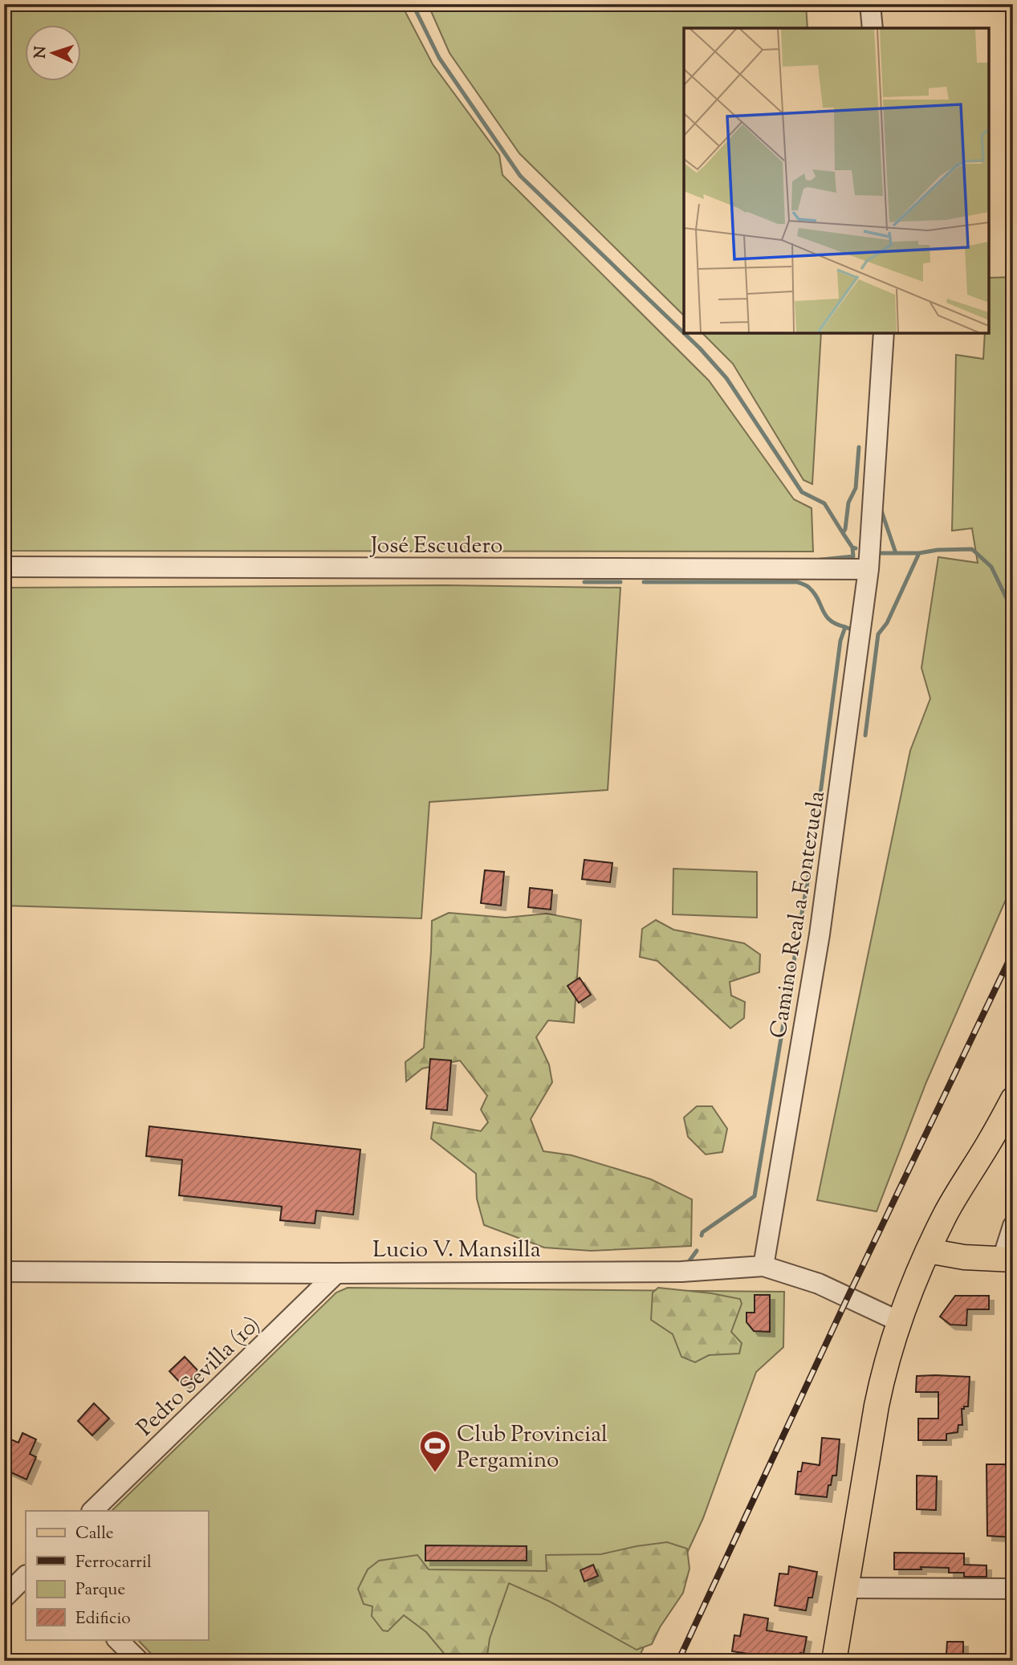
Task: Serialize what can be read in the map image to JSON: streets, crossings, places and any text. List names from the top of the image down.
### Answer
{
  "streets": {
    "street": [
      "José Escudero",
      "Camino Real a Fontezuela",
      "Lucio V. Mansilla",
      "Pedro Sevilla (10)"
    ]
  },
  "crossings": [
    ["José Escudero", "Camino Real a Fontezuela"],
    ["Camino Real a Fontezuela", "Lucio V. Mansilla"],
    ["Lucio V. Mansilla", "Pedro Sevilla (10)"]
  ],
  "places": {
    "sports": ["Club Provincial Pergamino"]
  },
  "legend": [
    "Calle",
    "Ferrocarril",
    "Parque",
    "Edificio"
  ],
  "north": "left"
}
